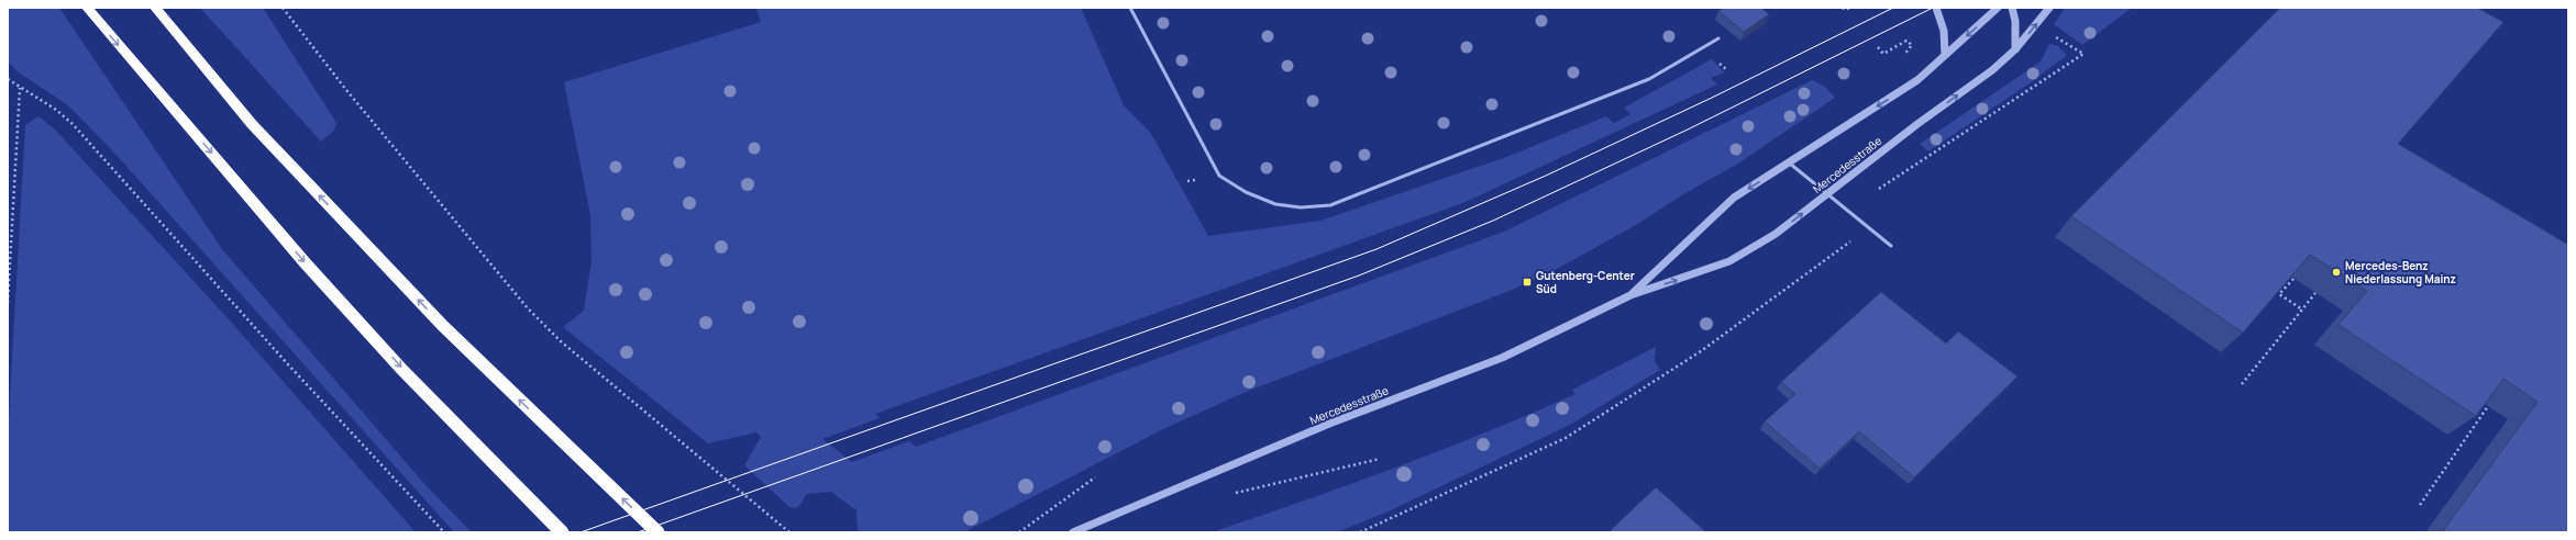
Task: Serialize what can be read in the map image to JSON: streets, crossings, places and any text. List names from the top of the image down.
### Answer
{
  "streets": {
    "street": ["Mercedesstraße"]
  },
  "places": {
    "other": ["Mercedes-Benz Niederlassung Mainz"],
    "transit": ["Gutenberg-Center Süd"]
  }
}
